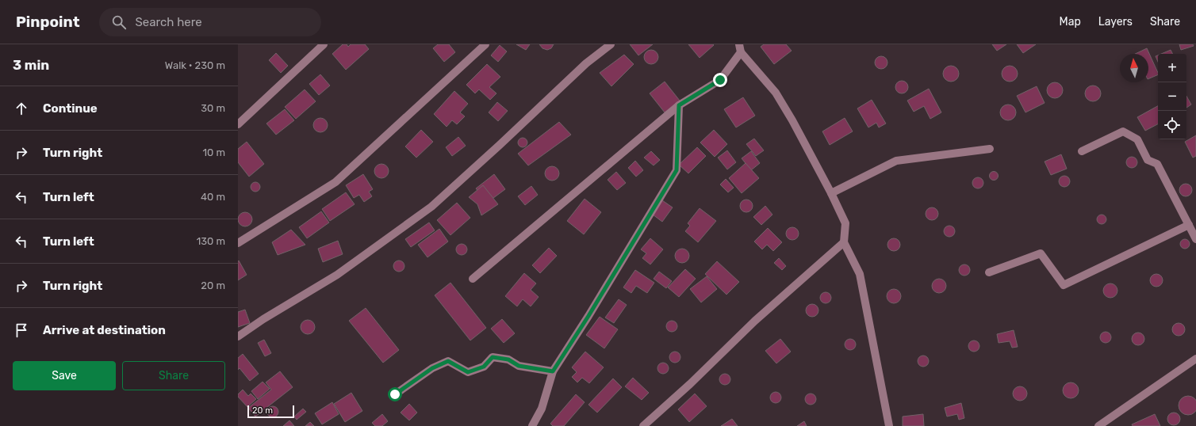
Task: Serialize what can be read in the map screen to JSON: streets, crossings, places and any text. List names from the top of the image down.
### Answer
{
  "scale_bar": "20 m",
  "north": "top",
  "page": {
    "header": "Pinpoint",
    "search": "Search here",
    "nav": ["Map", "Layers", "Share"],
    "heading": ["3 min", "Walk · 230 m"],
    "map_buttons": ["+", "−"],
    "list": [
      ["Continue", "30 m"],
      ["Turn right", "10 m"],
      ["Turn left", "40 m"],
      ["Turn left", "130 m"],
      ["Turn right", "20 m"],
      "Arrive at destination"
    ],
    "buttons": ["Save", "Share"],
    "scale": "20 m"
  }
}
